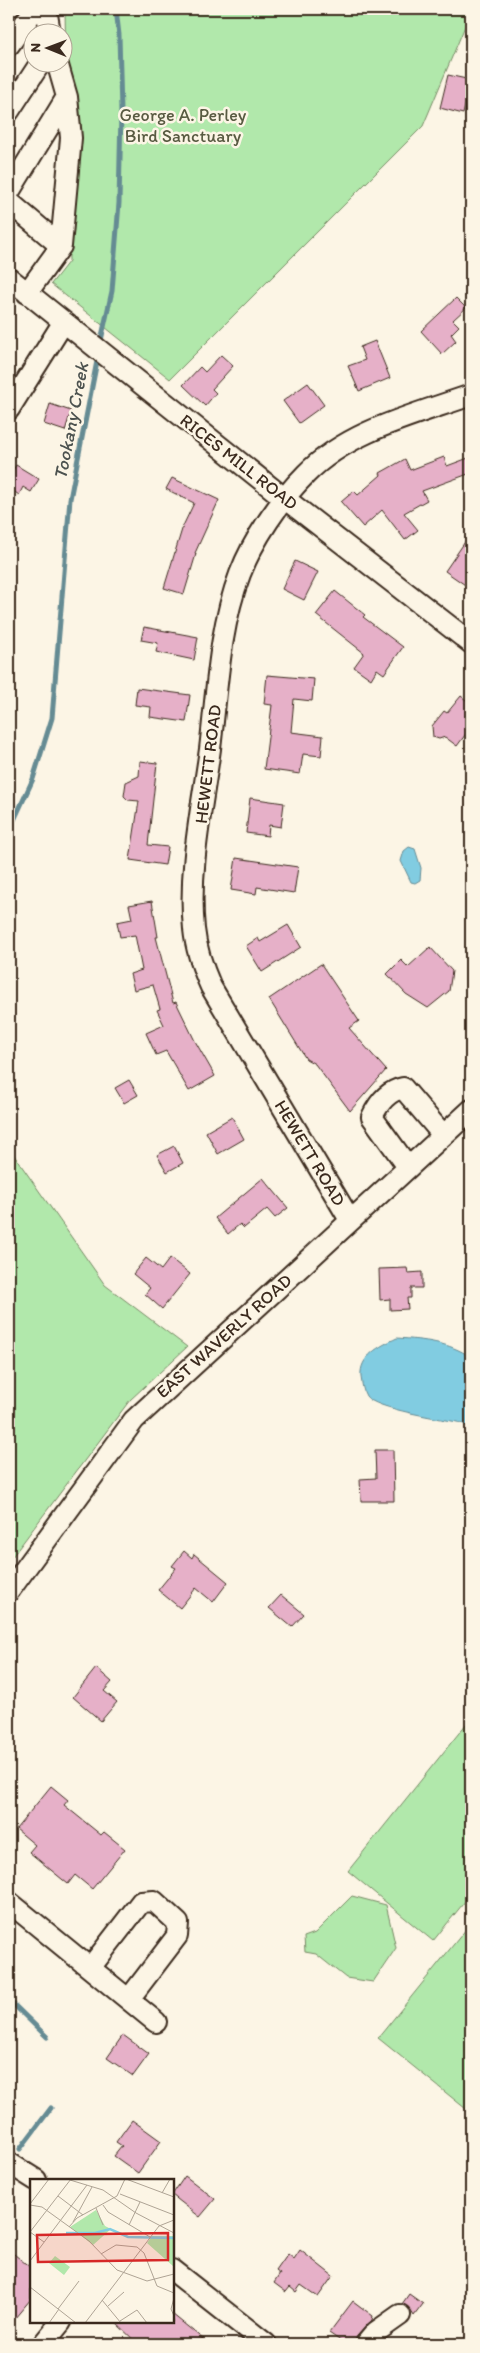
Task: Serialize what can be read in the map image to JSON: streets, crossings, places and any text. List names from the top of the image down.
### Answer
{
  "streets": {
    "street": ["RICES MILL ROAD", "HEWETT ROAD", "EAST WAVERLY ROAD"]
  },
  "crossings": [
    ["RICES MILL ROAD", "HEWETT ROAD"],
    ["HEWETT ROAD", "EAST WAVERLY ROAD"]
  ],
  "water": ["Tookany Creek"],
  "parks": ["George A. Perley Bird Sanctuary"],
  "north": "left"
}
